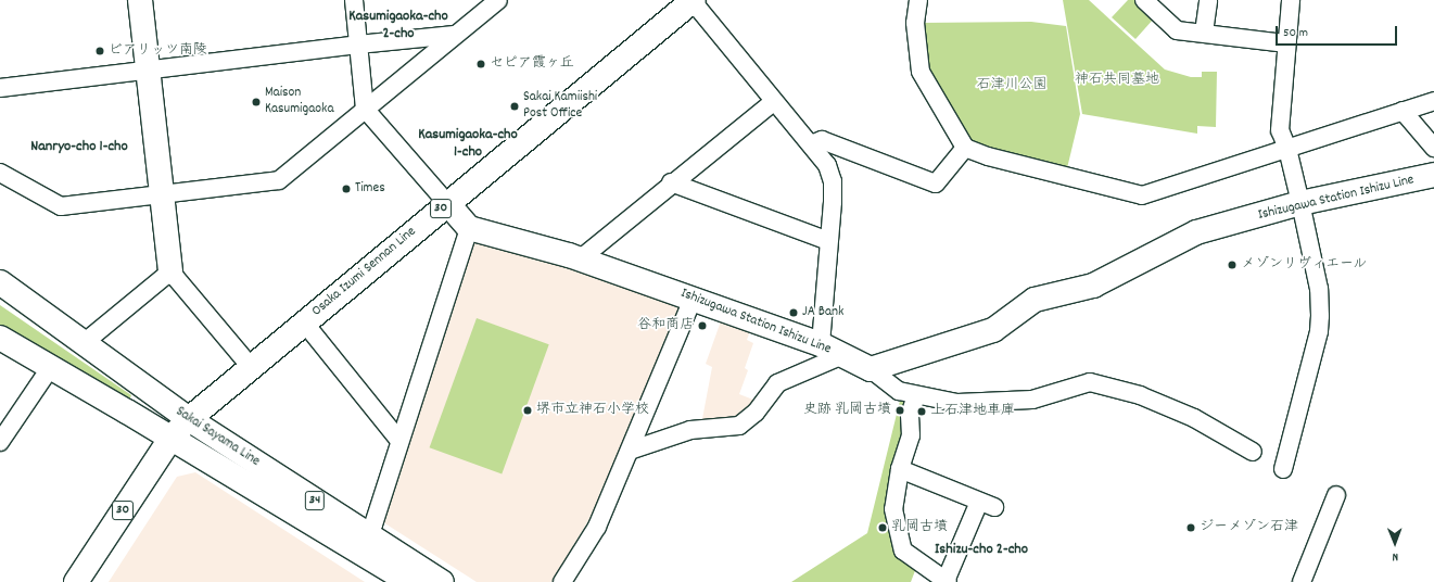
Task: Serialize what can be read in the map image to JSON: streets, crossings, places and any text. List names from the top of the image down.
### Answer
{
  "streets": {
    "main road": [
      "Ishizugawa Station Ishizu Line",
      "30",
      "Osaka Izumi Sennan Line",
      "Sakai Sayama Line",
      "34"
    ]
  },
  "crossings": [
    ["Osaka Izumi Sennan Line", "Sakai Sayama Line"]
  ],
  "districts": [
    "Kasumigaoka-cho 2-cho",
    "Kasumigaoka-cho 1-cho",
    "Nanryo-cho 1-cho",
    "Ishizu-cho 2-cho"
  ],
  "parks": ["神石共同墓地", "石津川公園"],
  "places": [
    "ビアリッツ南陵",
    "セピア霞ヶ丘",
    "Maison Kasumigaoka",
    "Sakai Kamiishi Post Office",
    "Times",
    "メゾンリヴィエール",
    "JA Bank",
    "谷和商店",
    "堺市立神石小学校",
    "史跡 乳岡古墳",
    "上石津地車庫",
    "乳岡古墳",
    "ジーメゾン石津"
  ],
  "scale_bar": "50 m",
  "north": "bottom"
}
